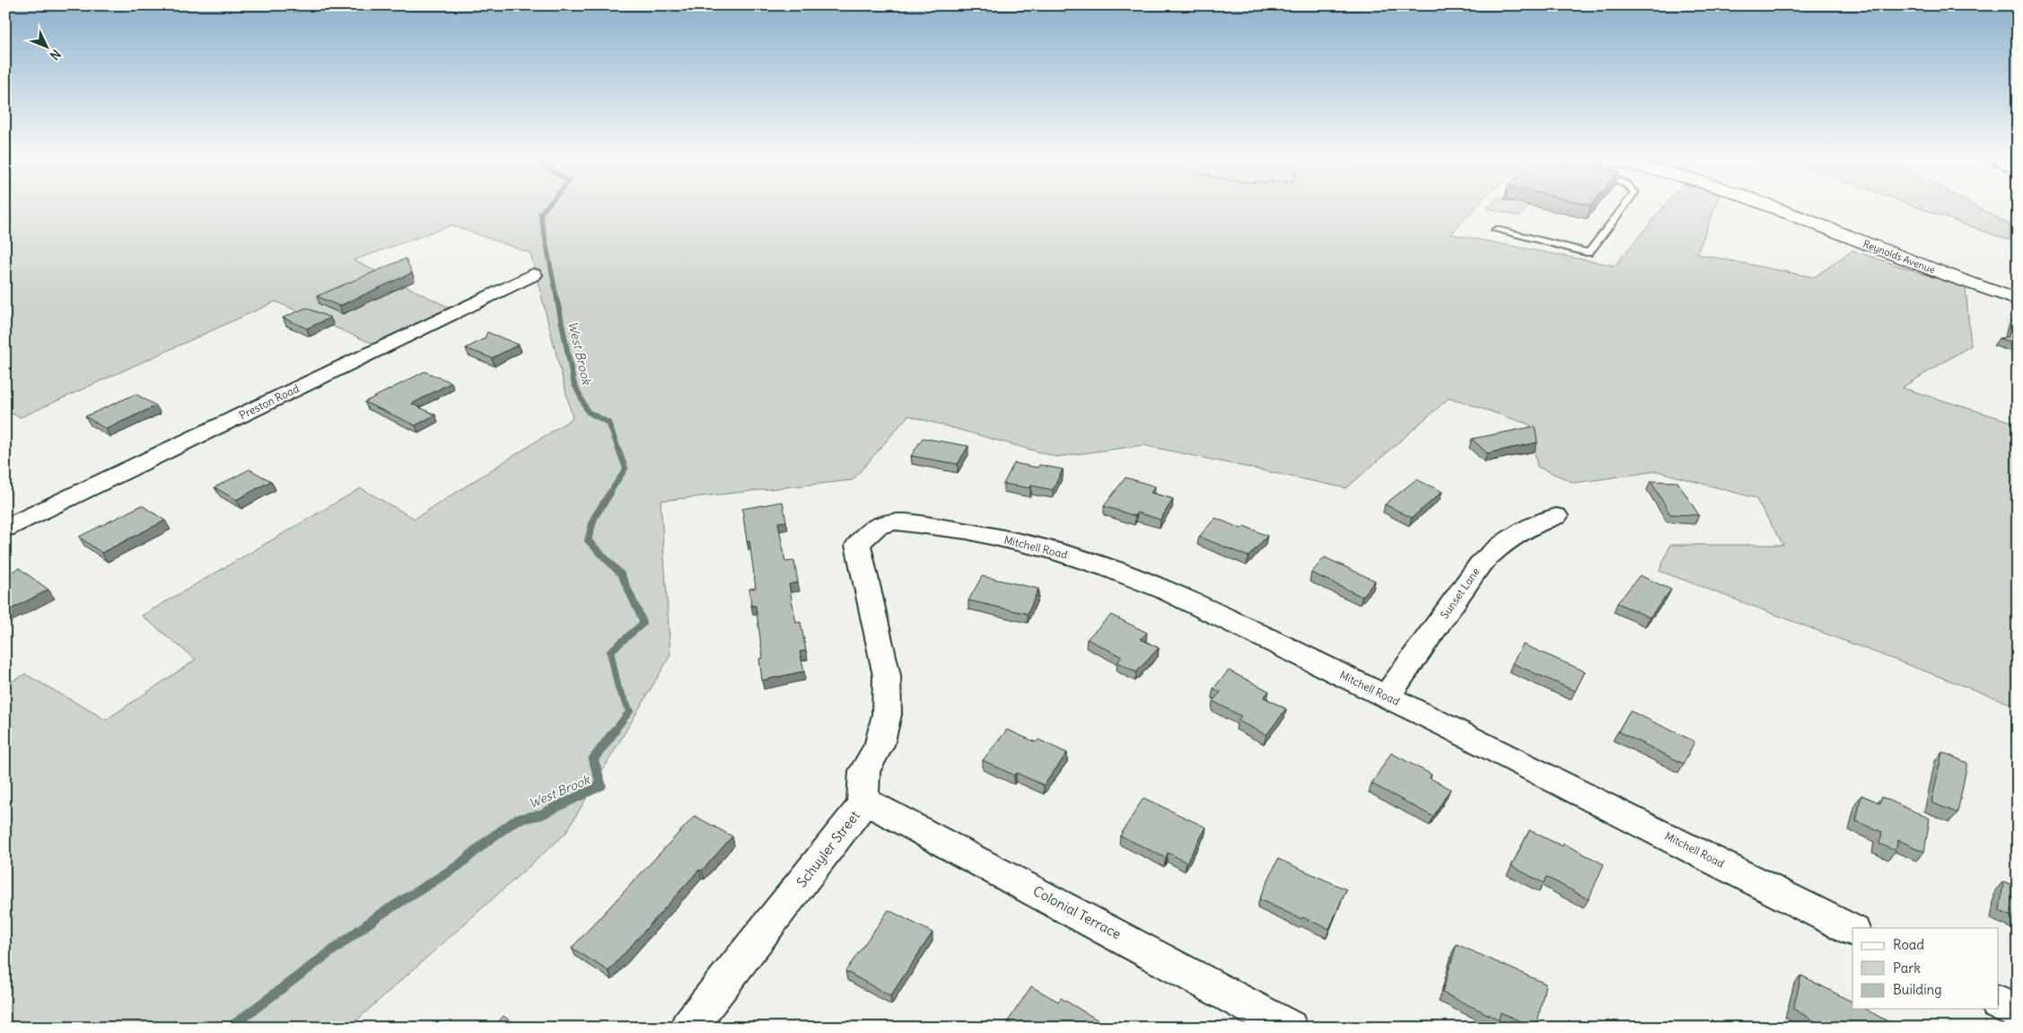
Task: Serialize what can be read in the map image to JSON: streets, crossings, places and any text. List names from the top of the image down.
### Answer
{
  "streets": {
    "street": [
      "Reynolds Avenue",
      "Preston Road",
      "Mitchell Road",
      "Sunset Lane",
      "Schuyler Street",
      "Colonial Terrace"
    ]
  },
  "crossings": [
    ["Mitchell Road", "Sunset Lane"],
    ["Mitchell Road", "Schuyler Street"],
    ["Schuyler Street", "Colonial Terrace"]
  ],
  "water": ["West Brook"],
  "legend": ["Road", "Park", "Building"],
  "north": "bottom right"
}
